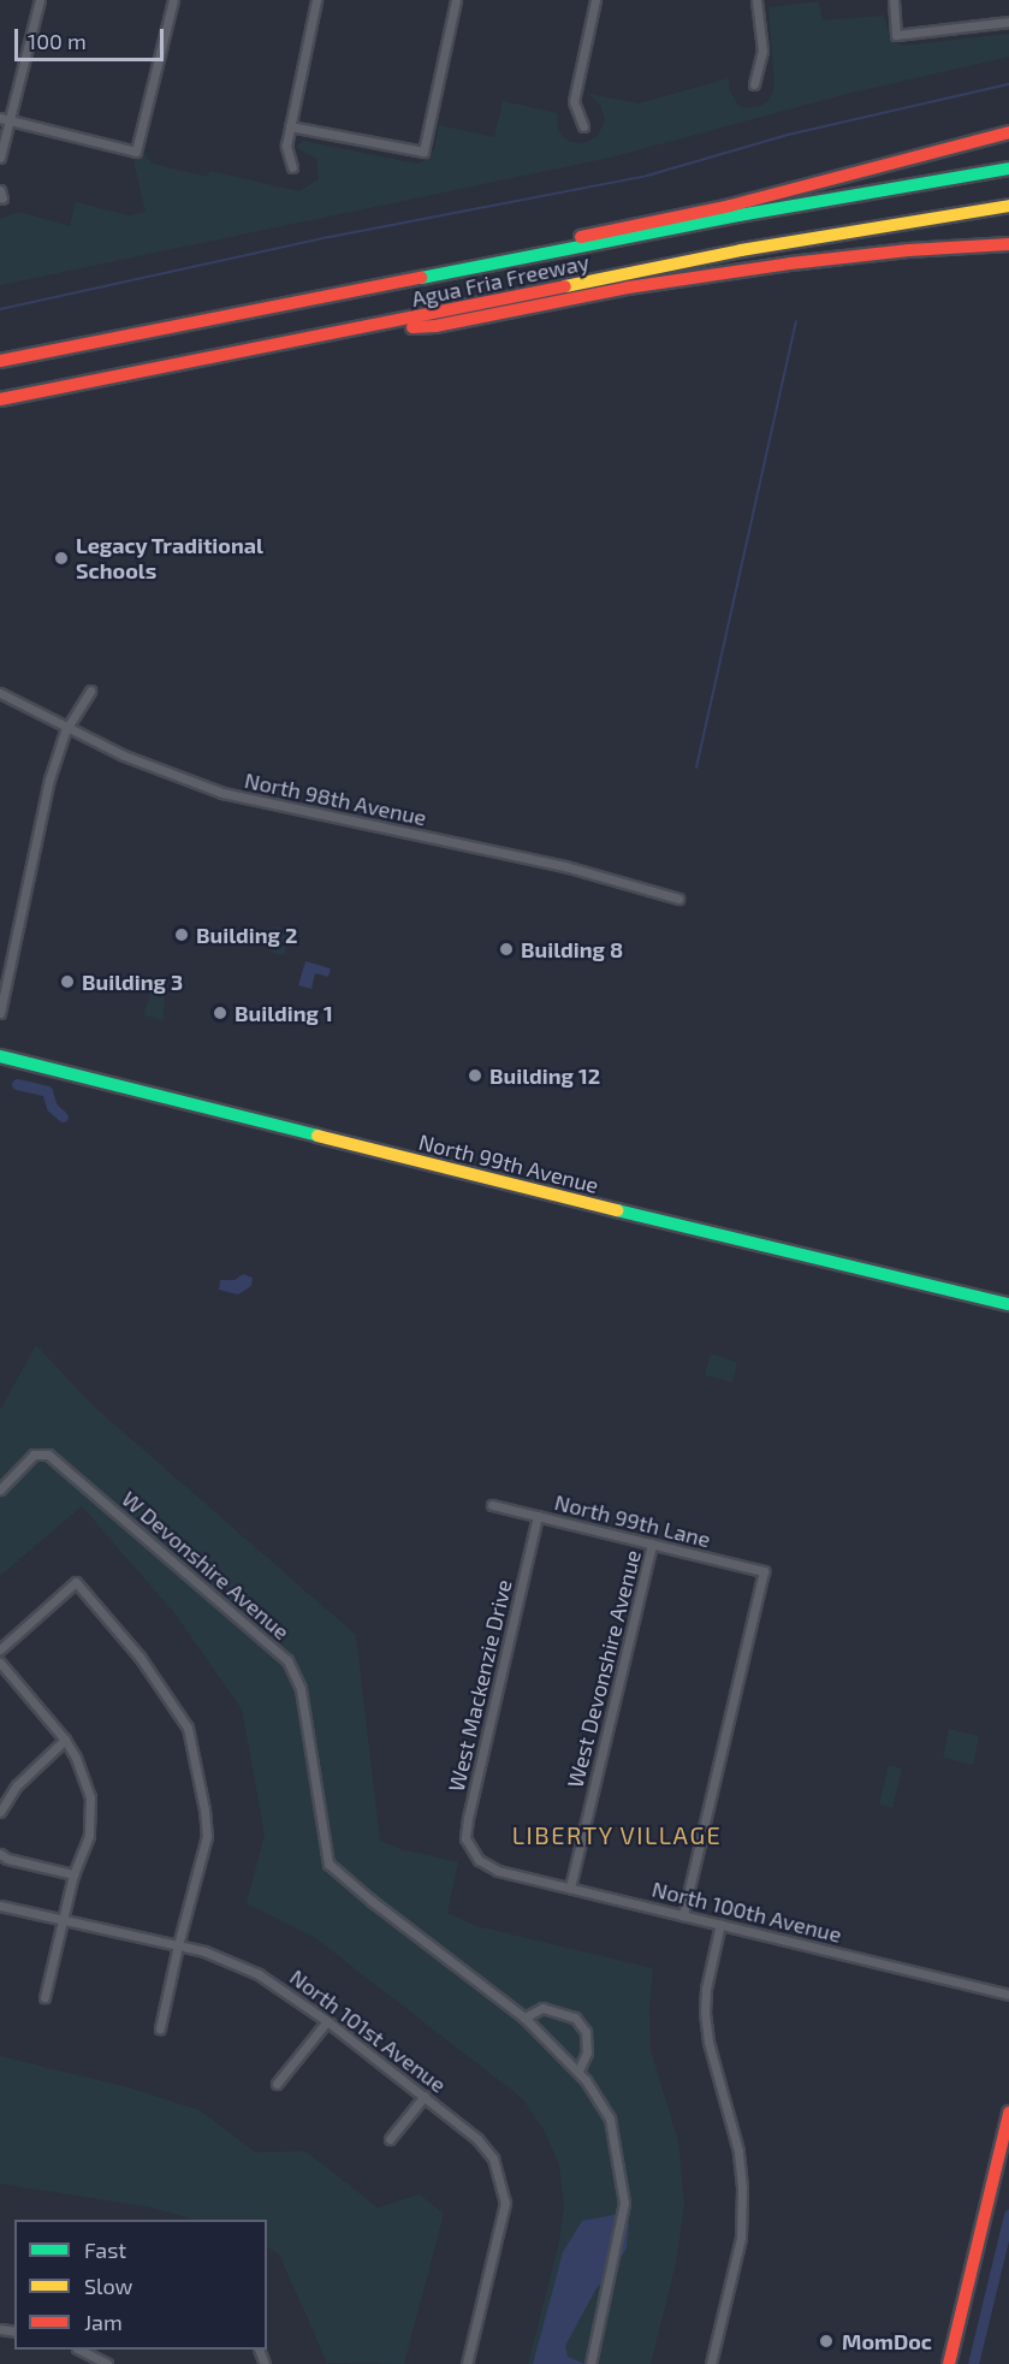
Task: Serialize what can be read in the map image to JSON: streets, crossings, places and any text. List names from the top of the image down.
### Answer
{
  "streets": {
    "main road": ["Agua Fria Freeway", "North 99th Avenue"],
    "street": [
      "North 98th Avenue",
      "North 99th Lane",
      "W Devonshire Avenue",
      "West Devonshire Avenue",
      "West Mackenzie Drive",
      "North 100th Avenue",
      "North 101st Avenue"
    ]
  },
  "crossings": [
    ["North 99th Lane", "West Devonshire Avenue"],
    ["North 99th Lane", "West Mackenzie Drive"],
    ["North 99th Lane", "North 100th Avenue"],
    ["West Devonshire Avenue", "North 100th Avenue"],
    ["West Mackenzie Drive", "North 100th Avenue"]
  ],
  "districts": ["LIBERTY VILLAGE"],
  "places": [
    "Legacy Traditional Schools",
    "Building 2",
    "Building 8",
    "Building 3",
    "Building 1",
    "Building 12",
    "MomDoc"
  ],
  "legend": ["Fast", "Slow", "Jam"],
  "scale_bar": "100 m"
}
